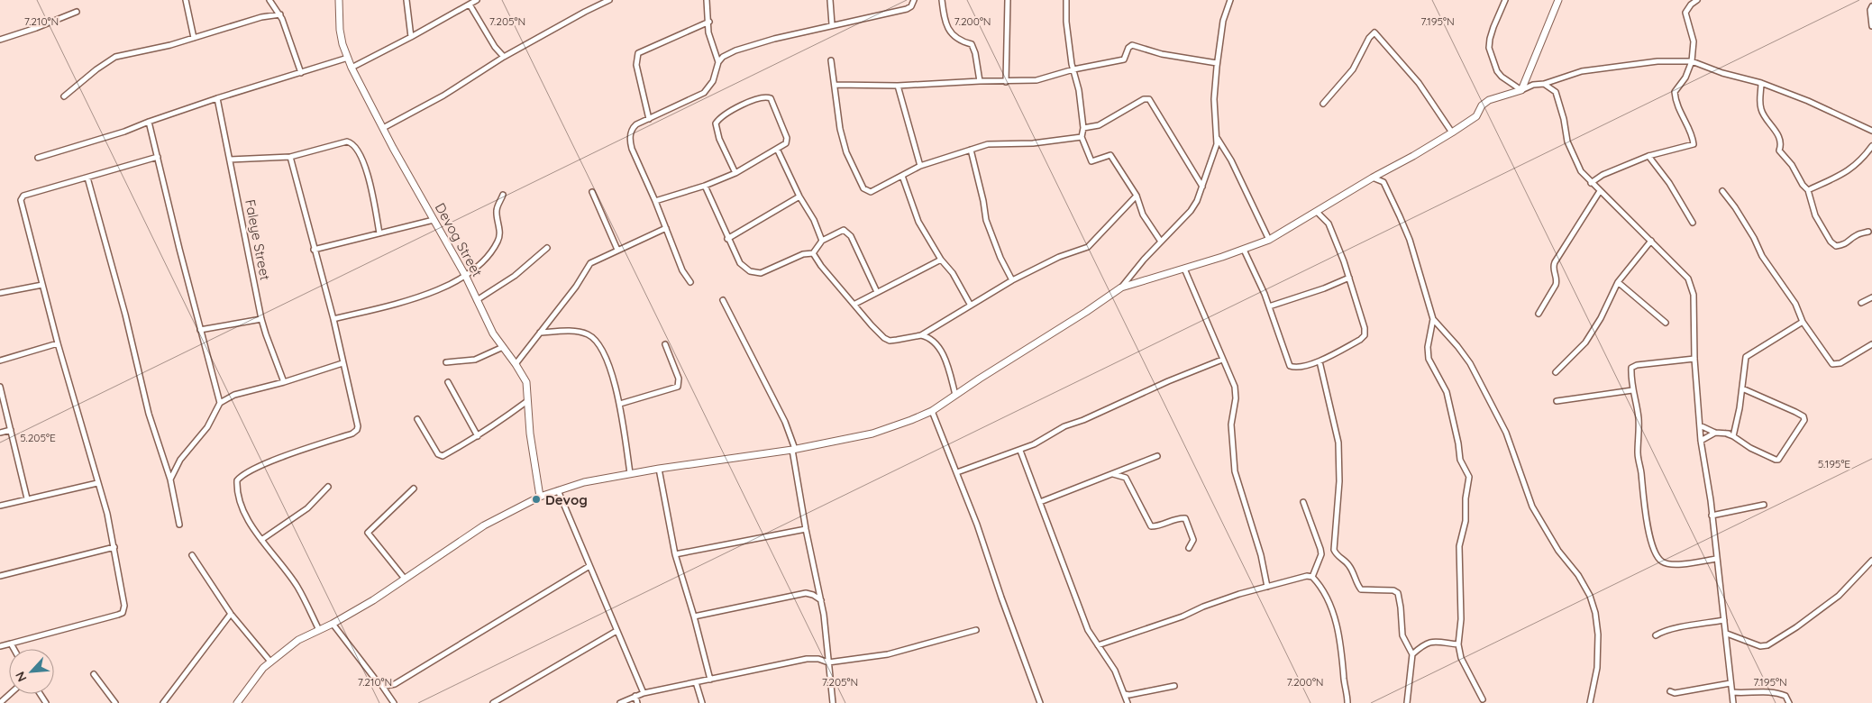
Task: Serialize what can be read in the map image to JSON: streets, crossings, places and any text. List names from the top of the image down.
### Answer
{
  "streets": {
    "street": ["Faleye Street", "Devog Street"]
  },
  "places": ["Devog"],
  "north": "bottom left",
  "coordinates": [
    "7.195°N",
    "7.210°N",
    "7.205°N",
    "7.200°N",
    "5.205°E",
    "5.195°E"
  ]
}
